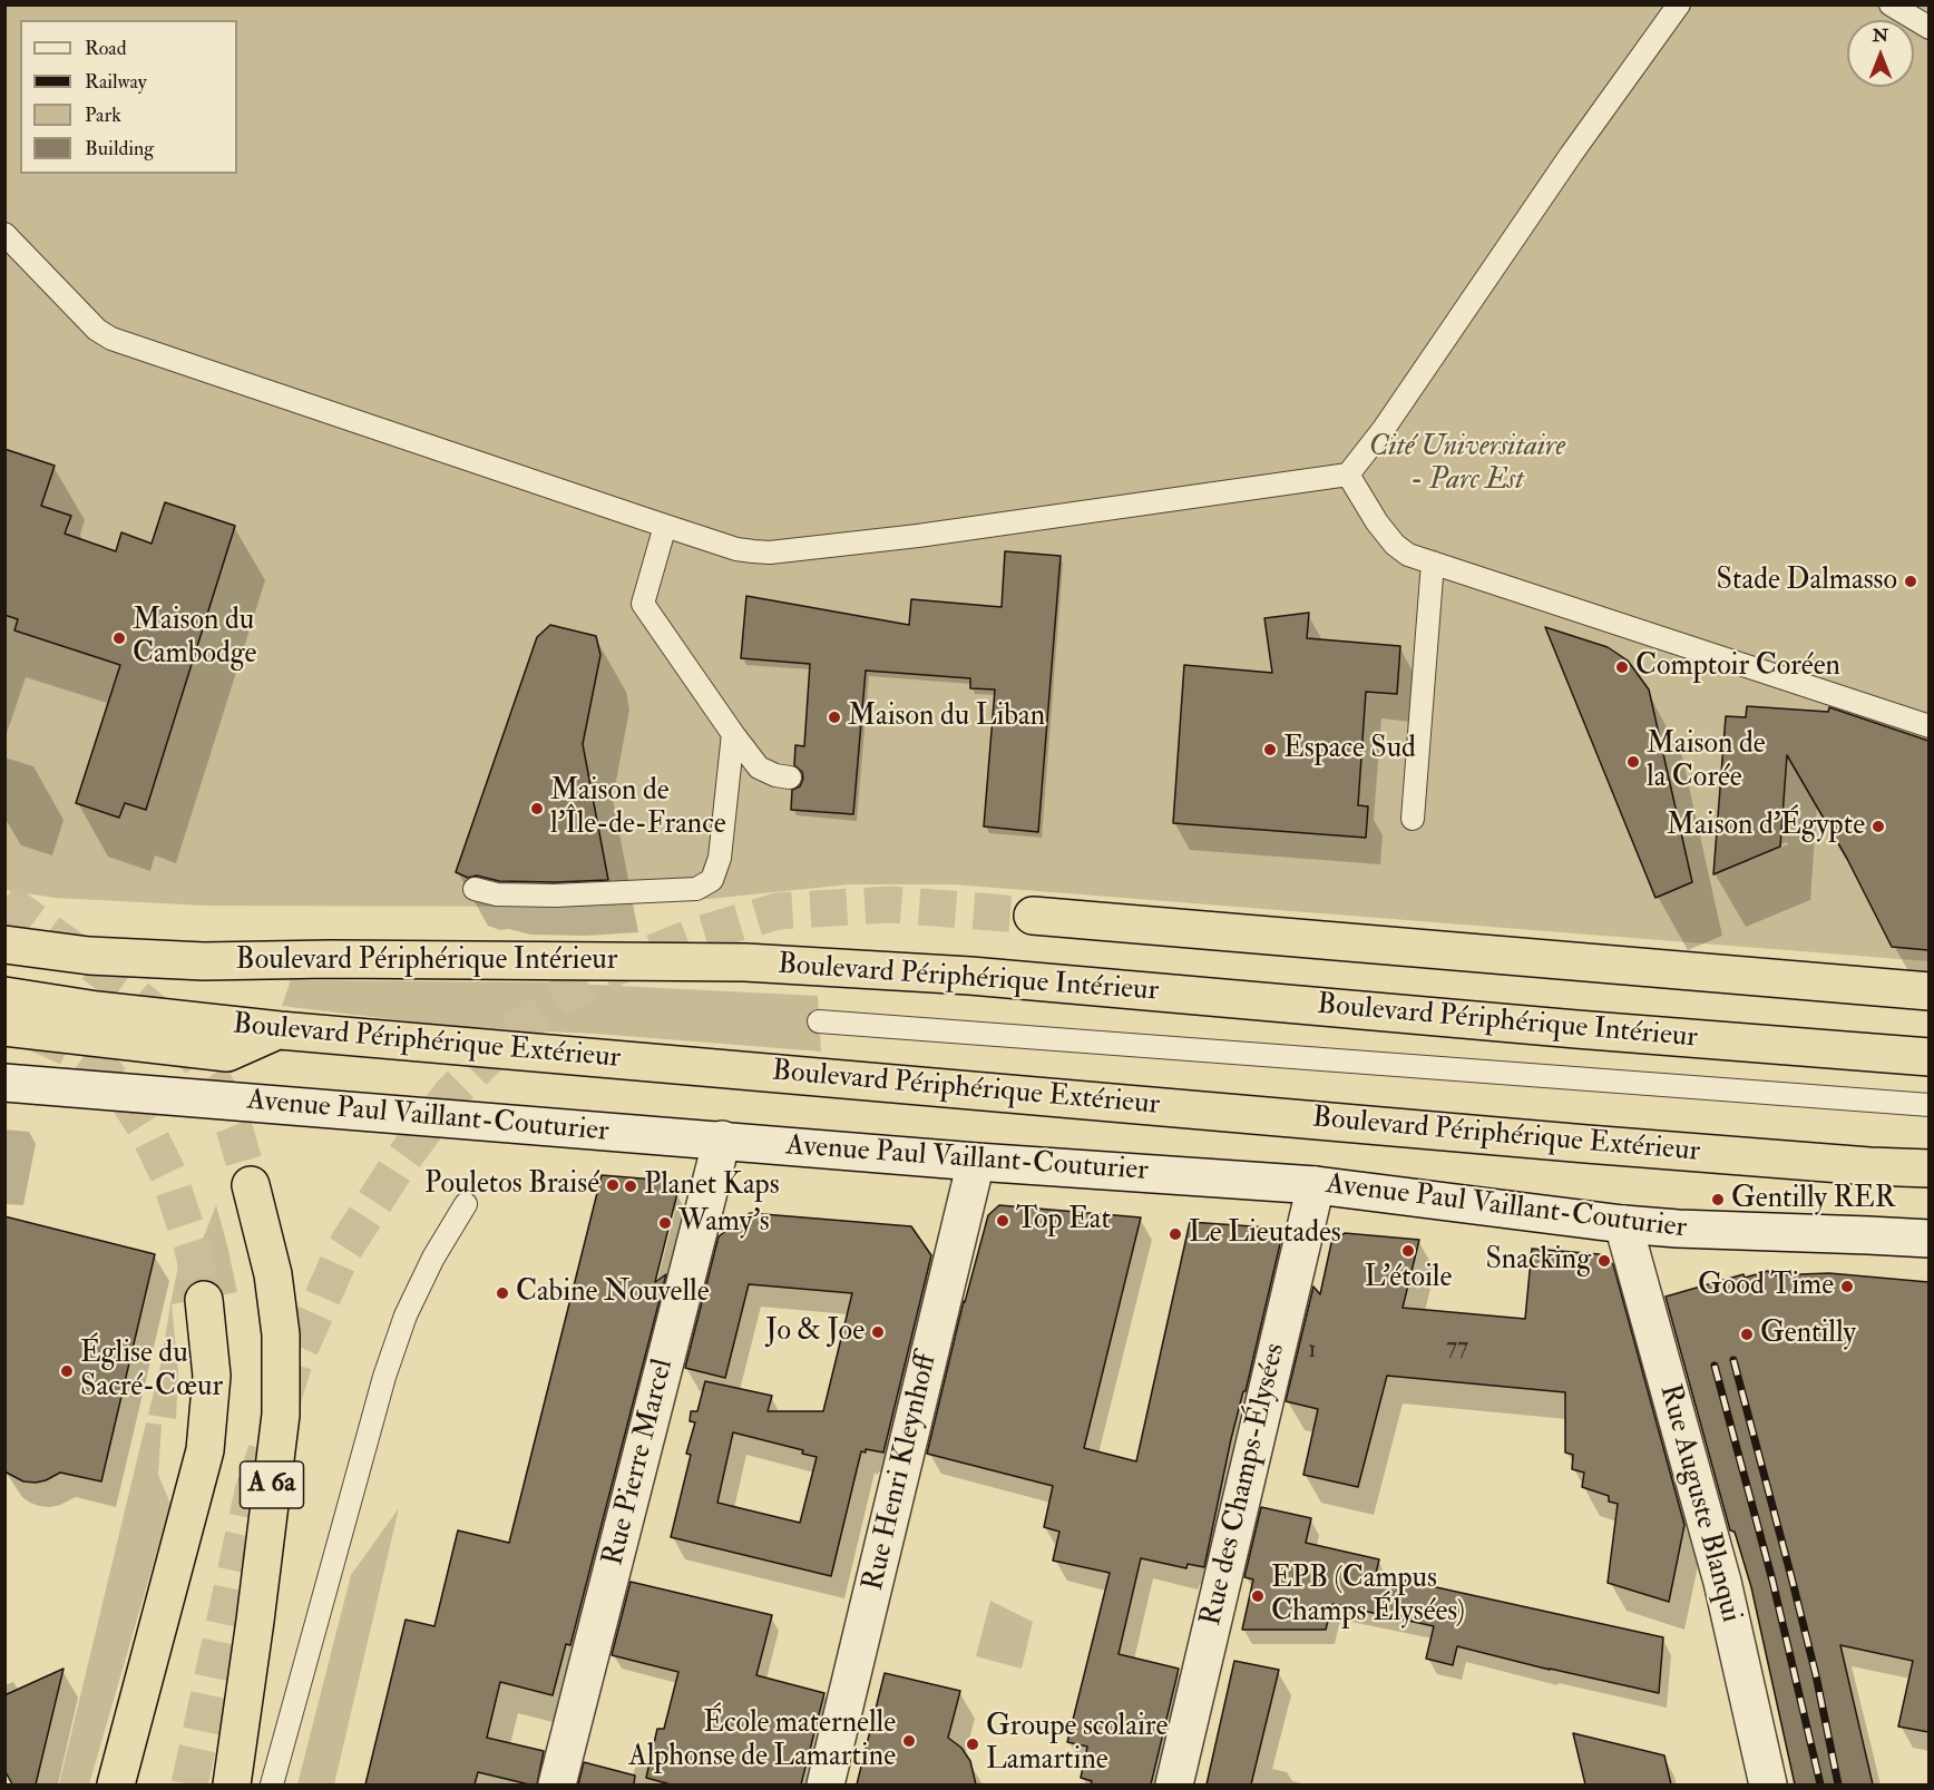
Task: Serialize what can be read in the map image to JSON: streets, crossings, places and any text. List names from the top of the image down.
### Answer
{
  "streets": {
    "highway": ["Boulevard Périphérique Intérieur", "Boulevard Périphérique Extérieur", "A 6a"],
    "street": [
      "Avenue Paul Vaillant-Couturier",
      "Rue Pierre Marcel",
      "Rue Henri Kleynhoff",
      "Rue des Champs-Élysées",
      "Rue Auguste Blanqui"
    ]
  },
  "crossings": [
    ["Avenue Paul Vaillant-Couturier", "Rue Pierre Marcel"],
    ["Avenue Paul Vaillant-Couturier", "Rue Henri Kleynhoff"],
    ["Avenue Paul Vaillant-Couturier", "Rue des Champs-Élysées"],
    ["Avenue Paul Vaillant-Couturier", "Rue Auguste Blanqui"]
  ],
  "parks": ["Cité Universitaire - Parc Est"],
  "places": [
    "Stade Dalmasso",
    "Maison du Cambodge",
    "Comptoir Coréen",
    "Maison du Liban",
    "Espace Sud",
    "Maison de la Corée",
    "Maison de l'Île-de-France",
    "Maison d'Égypte",
    "Pouletos Braisé",
    "Planet Kaps",
    "Gentilly RER",
    "Top Eat",
    "Wamy's",
    "Le Lieutades",
    "L'étoile",
    "Snacking",
    "Good Time",
    "Cabine Nouvelle",
    "Jo & Joe",
    "Gentilly",
    "Église du Sacré-Cœur",
    "EPB (Campus Champs Élysées)",
    "École maternelle Alphonse de Lamartine",
    "Groupe scolaire Lamartine"
  ],
  "house_numbers": ["77", "1"],
  "legend": [
    "Road",
    "Railway",
    "Park",
    "Building"
  ],
  "north": "top"
}
